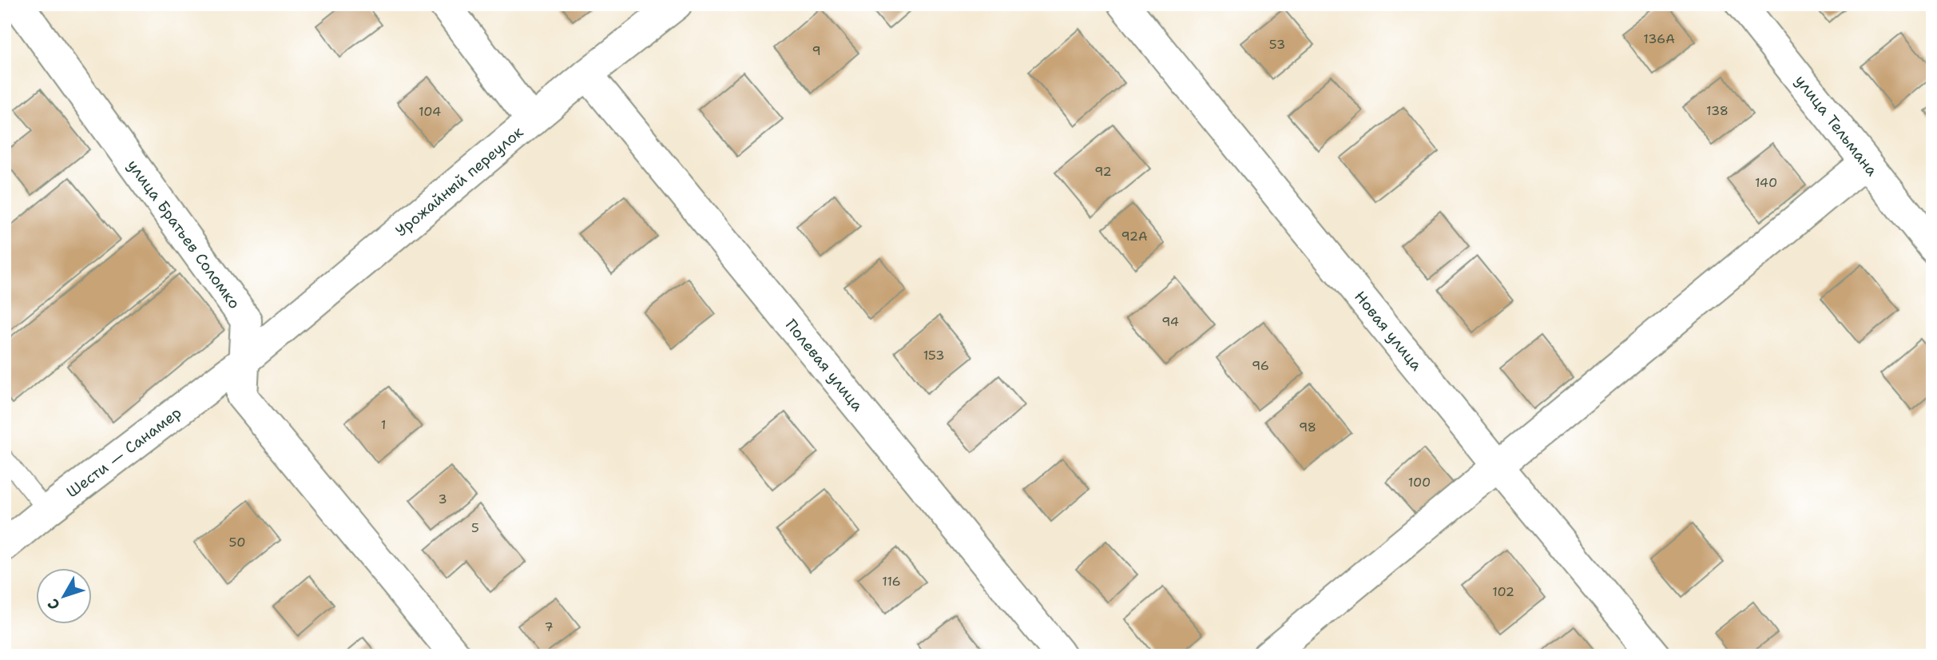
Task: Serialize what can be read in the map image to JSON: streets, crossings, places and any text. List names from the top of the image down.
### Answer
{
  "streets": {
    "street": [
      "улица Тельмана",
      "Урожайный переулок",
      "улица Братьев Соломко",
      "Новая улица",
      "Полевая улица",
      "Шести — Санамер"
    ]
  },
  "crossings": [
    ["Урожайный переулок", "улица Братьев Соломко"],
    ["Урожайный переулок", "Полевая улица"],
    ["Урожайный переулок", "Шести — Санамер"],
    ["улица Братьев Соломко", "Шести — Санамер"]
  ],
  "house_numbers": [
    "136А",
    "53",
    "9",
    "138",
    "104",
    "92",
    "140",
    "92А",
    "94",
    "153",
    "96",
    "1",
    "98",
    "100",
    "3",
    "5",
    "50",
    "116",
    "102",
    "7"
  ],
  "north": "bottom left"
}
